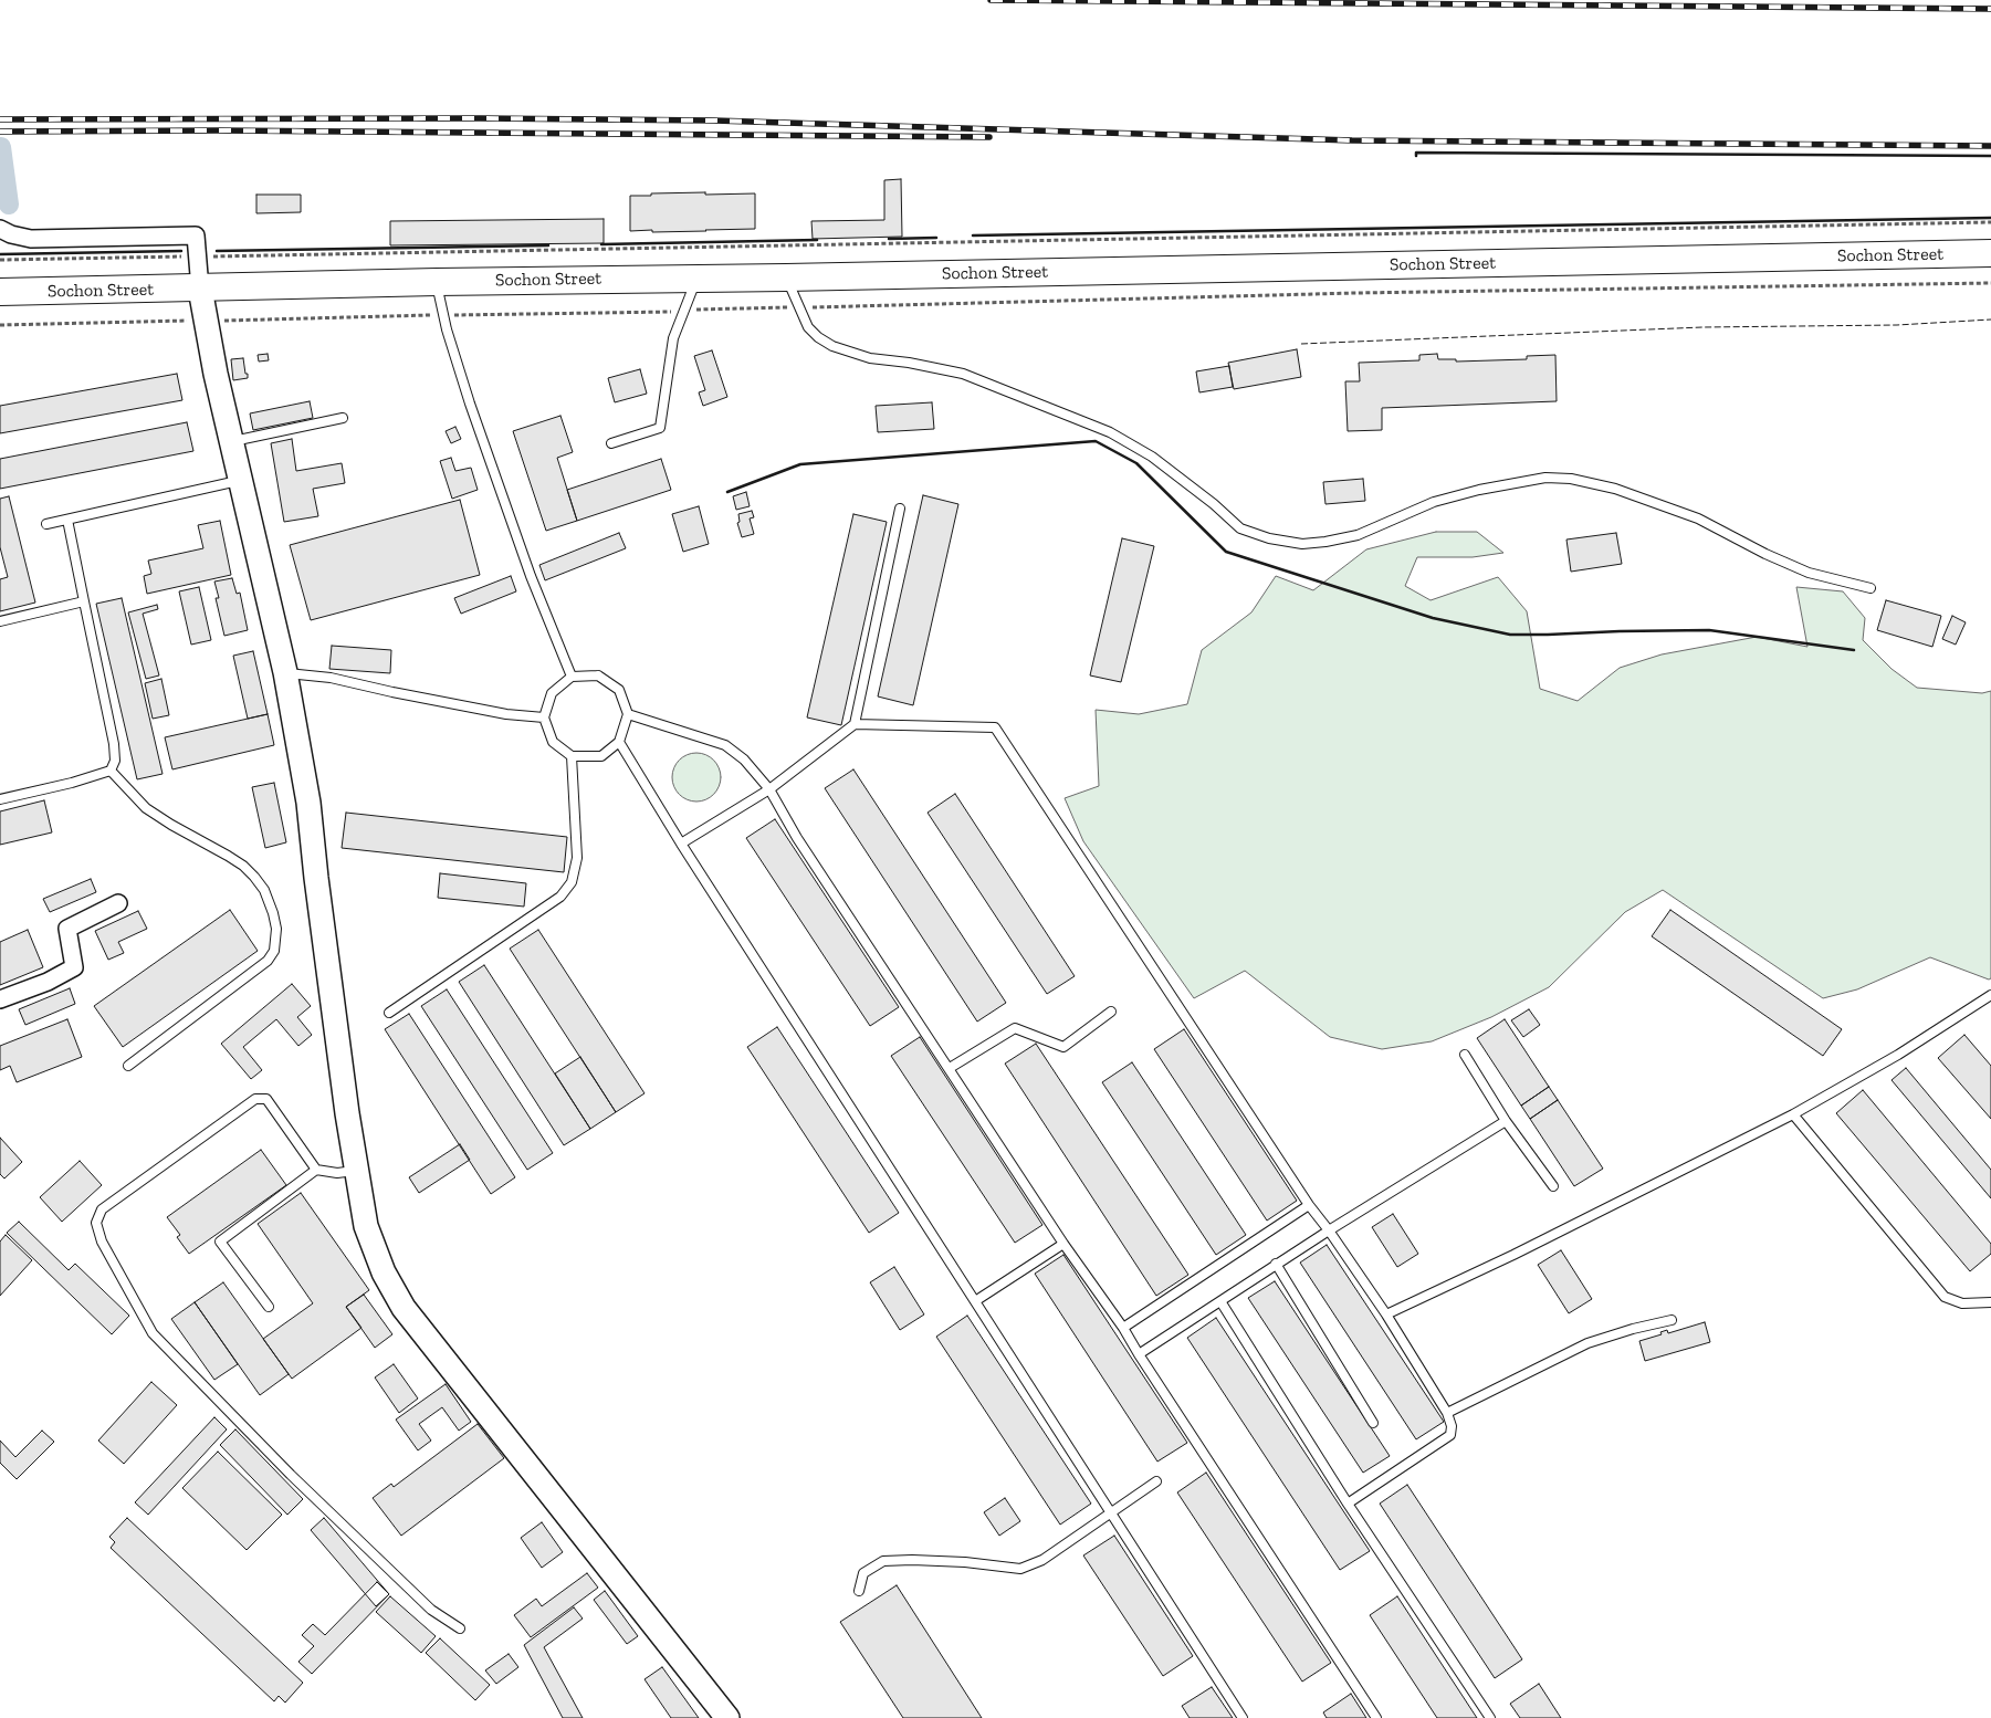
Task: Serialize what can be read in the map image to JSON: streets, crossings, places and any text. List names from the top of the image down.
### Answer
{
  "streets": {
    "main road": ["Sochon Street"]
  }
}
